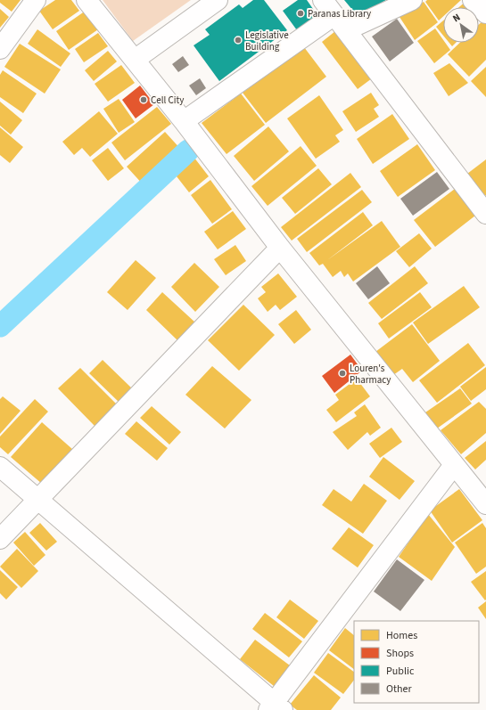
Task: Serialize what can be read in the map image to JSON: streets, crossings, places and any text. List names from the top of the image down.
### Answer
{
  "places": [
    "Paranas Library",
    "Legislative Building",
    "Cell City",
    "Louren's Pharmacy"
  ],
  "legend": [
    "Homes",
    "Shops",
    "Public",
    "Other"
  ],
  "north": "top left"
}
